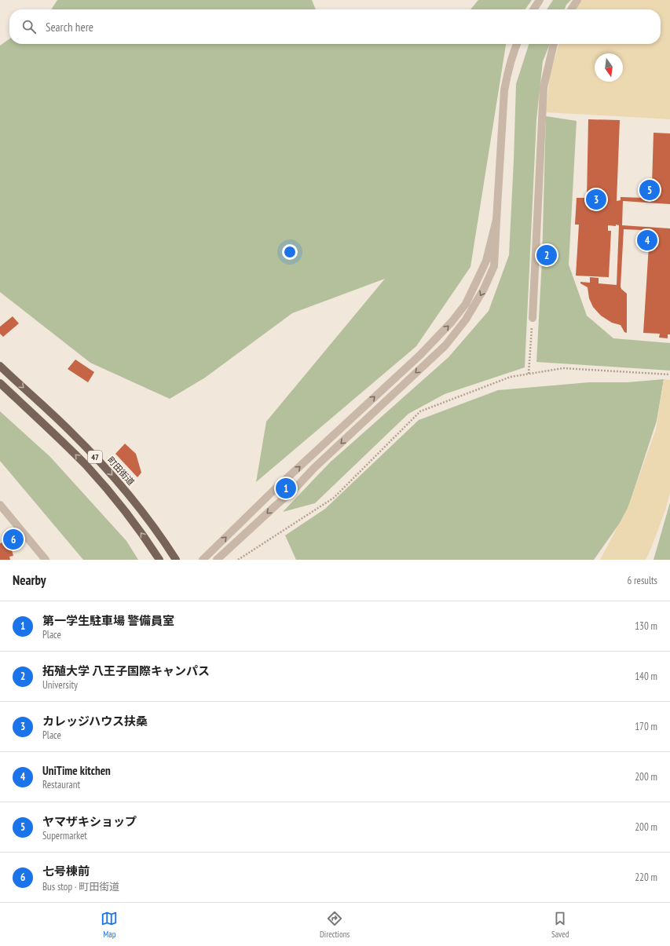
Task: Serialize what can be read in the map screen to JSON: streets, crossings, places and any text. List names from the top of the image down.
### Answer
{
  "streets": {
    "main road": ["47", "町田街道"]
  },
  "crossings": [
    ["47", "町田街道"]
  ],
  "north": "bottom",
  "page": {
    "search": "Search here",
    "pins": [
      "5",
      "3",
      "4",
      "2",
      "1",
      "6"
    ],
    "heading": ["Nearby", "6 results"],
    "list": [
      {
        "mark": "1",
        "name": "第一学生駐車場 警備員室",
        "note": "Place",
        "value": "130 m"
      },
      {
        "mark": "2",
        "name": "拓殖大学 八王子国際キャンパス",
        "note": "University",
        "value": "140 m"
      },
      {
        "mark": "3",
        "name": "カレッジハウス扶桑",
        "note": "Place",
        "value": "170 m"
      },
      {
        "mark": "4",
        "name": "UniTime kitchen",
        "note": "Restaurant",
        "value": "200 m"
      },
      {
        "mark": "5",
        "name": "ヤマザキショップ",
        "note": "Supermarket",
        "value": "200 m"
      },
      {
        "mark": "6",
        "name": "七号棟前",
        "note": "Bus stop · 町田街道",
        "value": "220 m"
      }
    ],
    "nav": ["Map", "Directions", "Saved"]
  }
}
